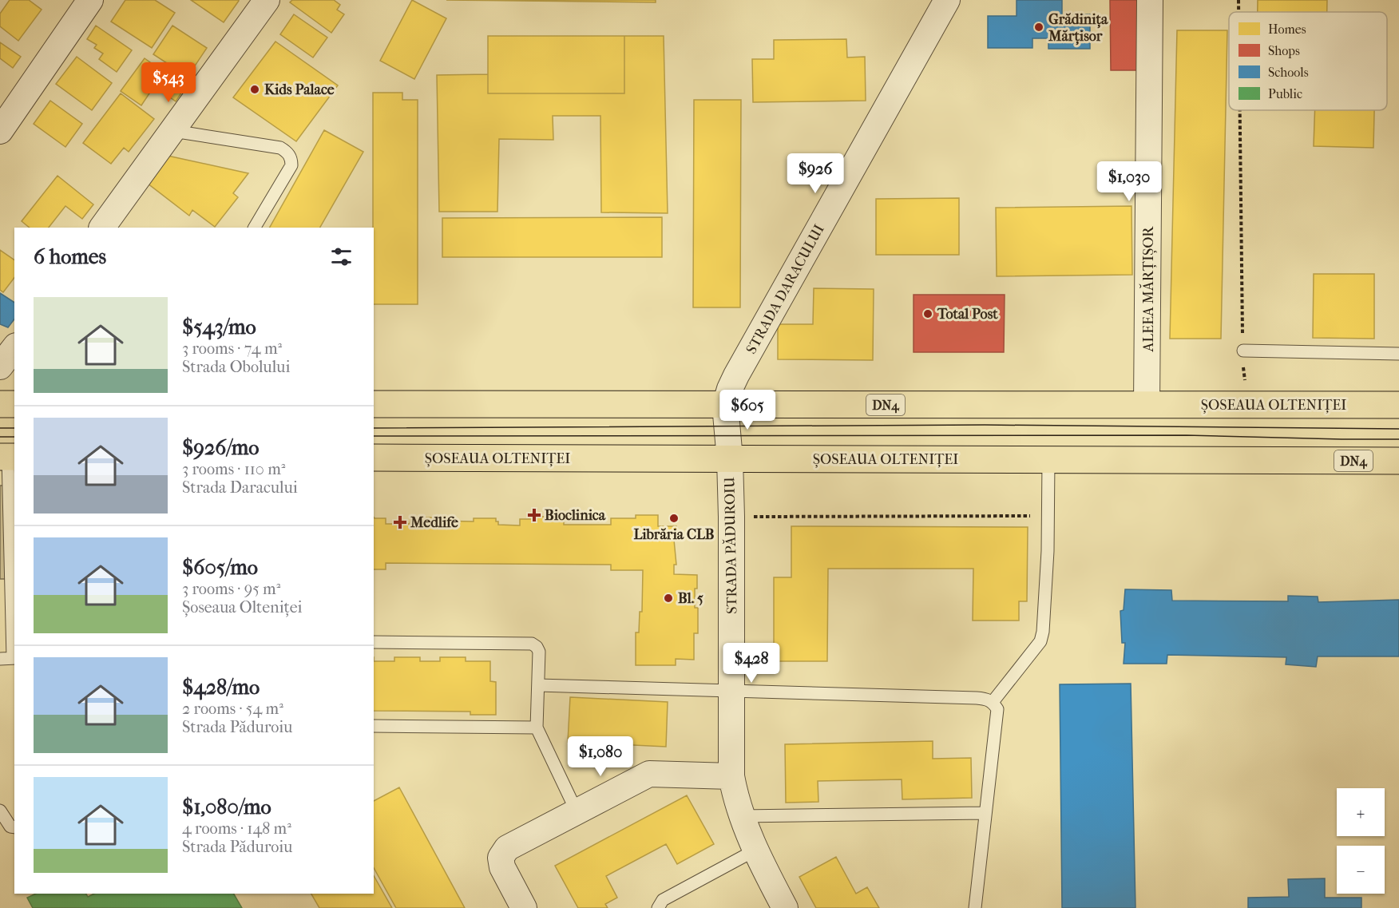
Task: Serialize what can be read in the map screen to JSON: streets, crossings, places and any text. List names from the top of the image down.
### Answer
{
  "streets": {
    "main road": ["DN4", "ȘOSEAUA OLTENIȚEI"],
    "street": ["STRADA DARACULUI", "ALEEA MĂRȚIȘOR", "STRADA PĂDUROIU"]
  },
  "crossings": [
    ["STRADA DARACULUI", "ȘOSEAUA OLTENIȚEI"],
    ["STRADA DARACULUI", "STRADA PĂDUROIU"],
    ["ALEEA MĂRȚIȘOR", "ȘOSEAUA OLTENIȚEI"],
    ["ȘOSEAUA OLTENIȚEI", "STRADA PĂDUROIU"]
  ],
  "places": {
    "other": [
      "Grădinița Mărțisor",
      "Kids Palace",
      "Total Post",
      "Librăria CLB",
      "Bl. 5"
    ],
    "health": ["Bioclinica", "Medlife"]
  },
  "legend": [
    "Homes",
    "Shops",
    "Schools",
    "Public"
  ],
  "page": {
    "price": [
      "$543",
      "$926",
      "$1,030",
      "$605",
      "$428",
      "$1,080"
    ],
    "heading": "6 homes",
    "list": [
      {
        "name": "$543/mo",
        "note": "3 rooms · 74 m² · Strada Obolului"
      },
      {
        "name": "$926/mo",
        "note": "3 rooms · 110 m² · Strada Daracului"
      },
      {
        "name": "$605/mo",
        "note": "3 rooms · 95 m² · Șoseaua Olteniței"
      },
      {
        "name": "$428/mo",
        "note": "2 rooms · 54 m² · Strada Păduroiu"
      },
      {
        "name": "$1,080/mo",
        "note": "4 rooms · 148 m² · Strada Păduroiu"
      }
    ],
    "map_buttons": ["+", "−"]
  }
}
